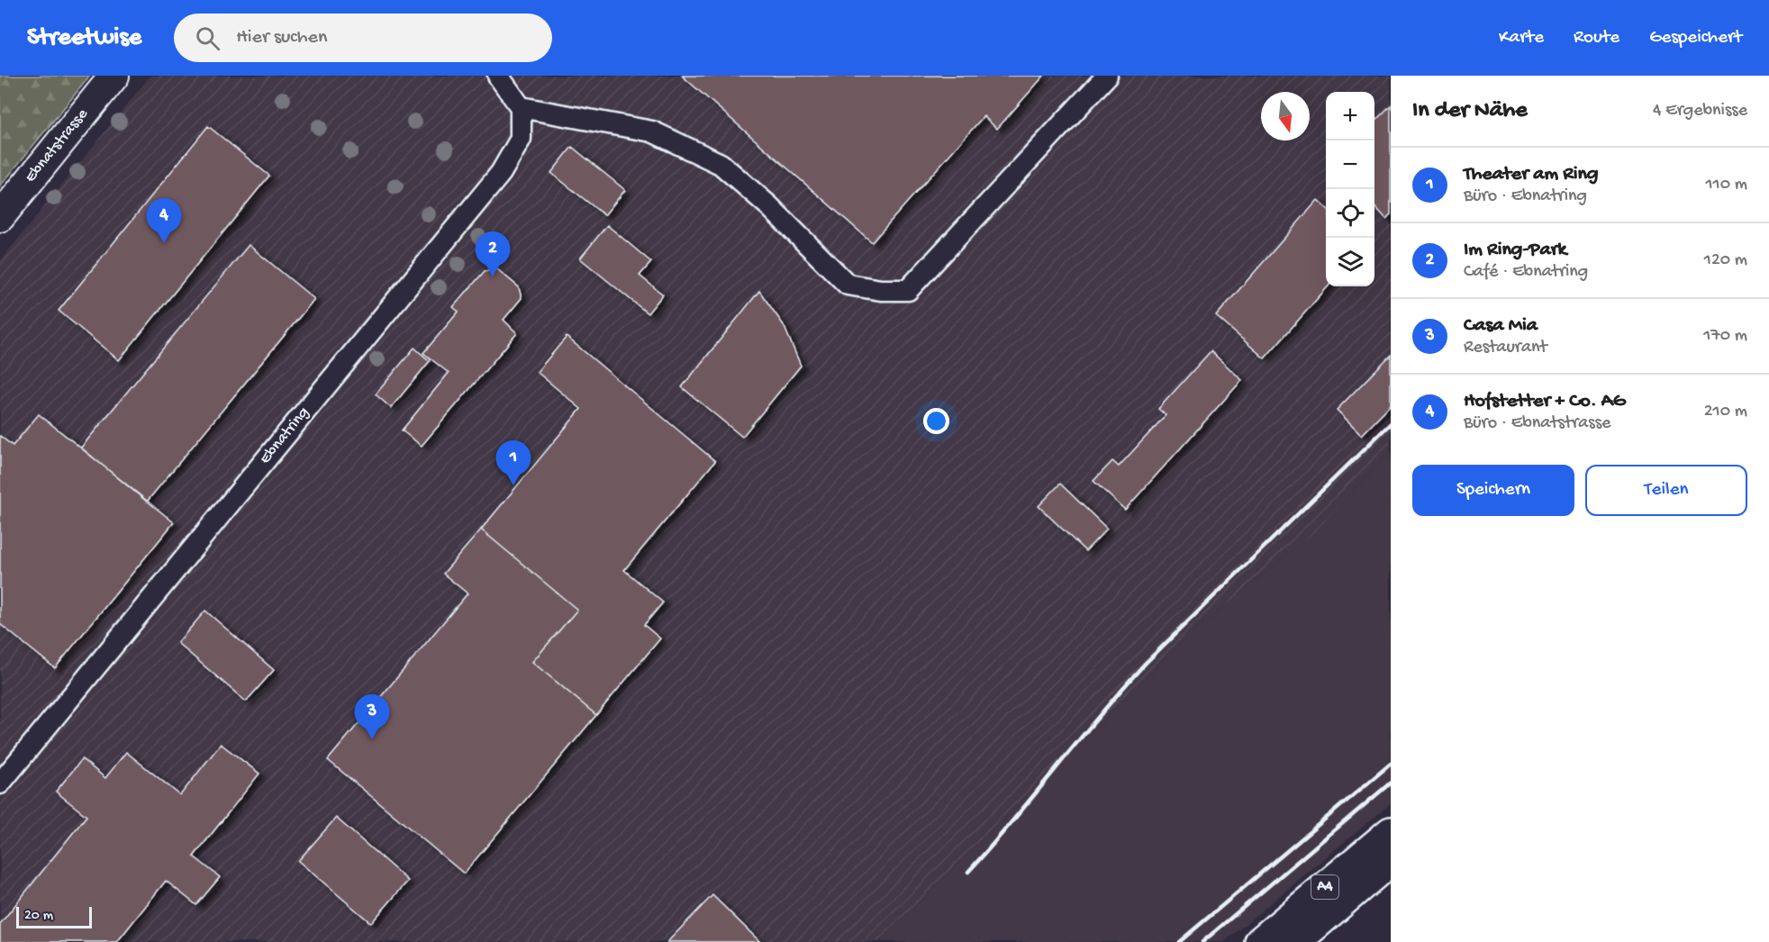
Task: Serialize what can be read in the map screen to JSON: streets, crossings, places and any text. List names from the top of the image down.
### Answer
{
  "streets": {
    "highway": ["A4"],
    "street": ["Ebnatstrasse", "Ebnatring"]
  },
  "scale_bar": "20 m",
  "north": "bottom",
  "page": {
    "header": "Streetwise",
    "search": "Hier suchen",
    "nav": ["Karte", "Route", "Gespeichert"],
    "heading": ["In der Nähe", "4 Ergebnisse"],
    "map_buttons": ["+", "−"],
    "list": [
      {
        "mark": "1",
        "name": "Theater am Ring",
        "note": "Büro · Ebnatring",
        "value": "110 m"
      },
      {
        "mark": "2",
        "name": "Im Ring-Park",
        "note": "Café · Ebnatring",
        "value": "120 m"
      },
      {
        "mark": "3",
        "name": "Casa Mia",
        "note": "Restaurant",
        "value": "170 m"
      },
      {
        "mark": "4",
        "name": "Hofstetter + Co. AG",
        "note": "Büro · Ebnatstrasse",
        "value": "210 m"
      }
    ],
    "pins": [
      "4",
      "2",
      "1",
      "3"
    ],
    "buttons": ["Speichern", "Teilen"],
    "scale": "20 m"
  }
}
